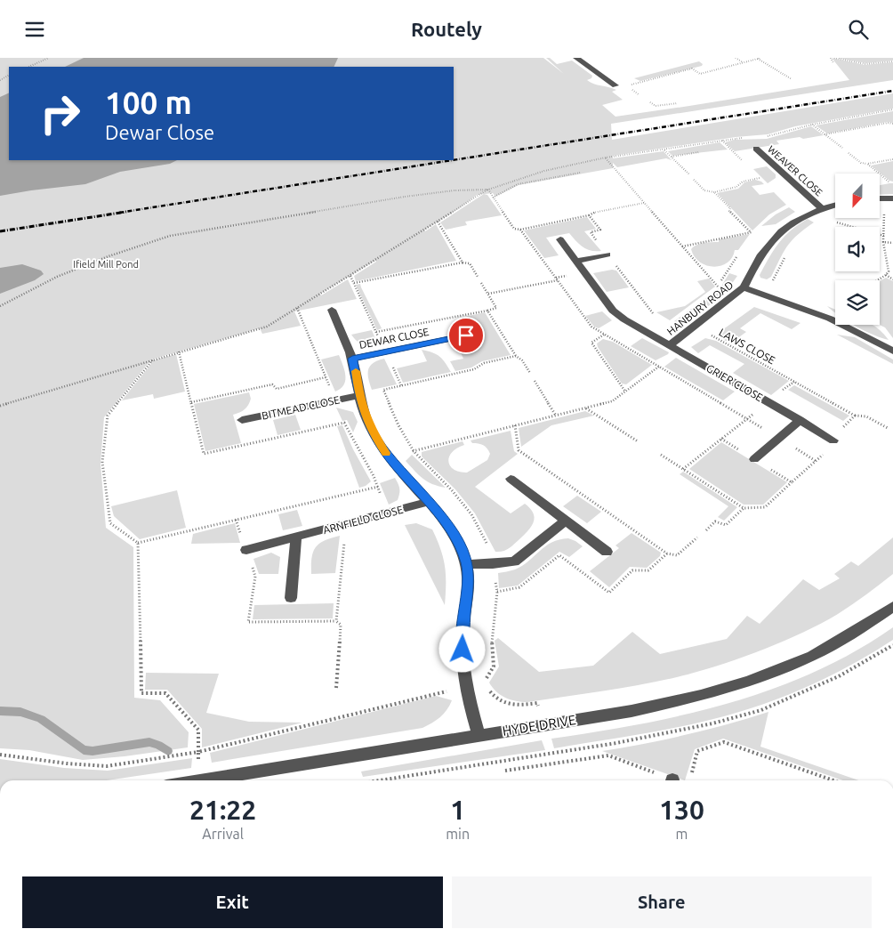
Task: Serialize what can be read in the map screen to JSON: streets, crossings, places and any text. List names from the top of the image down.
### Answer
{
  "streets": {
    "street": [
      "WEAVER CLOSE",
      "HANBURY ROAD",
      "DEWAR CLOSE",
      "GRIER CLOSE",
      "BITMEAD CLOSE",
      "ARNFIELD CLOSE",
      "HYDE DRIVE"
    ],
    "path": ["LAWS CLOSE"]
  },
  "crossings": [
    ["WEAVER CLOSE", "HANBURY ROAD"],
    ["HANBURY ROAD", "GRIER CLOSE"]
  ],
  "parks": ["Ifield Mill Pond"],
  "north": "bottom",
  "page": {
    "header": "Routely",
    "turn": ["100 m", "Dewar Close"],
    "eta": [
      "21:22",
      "Arrival",
      "1",
      "min",
      "130",
      "m"
    ],
    "buttons": ["Exit", "Share"]
  }
}
